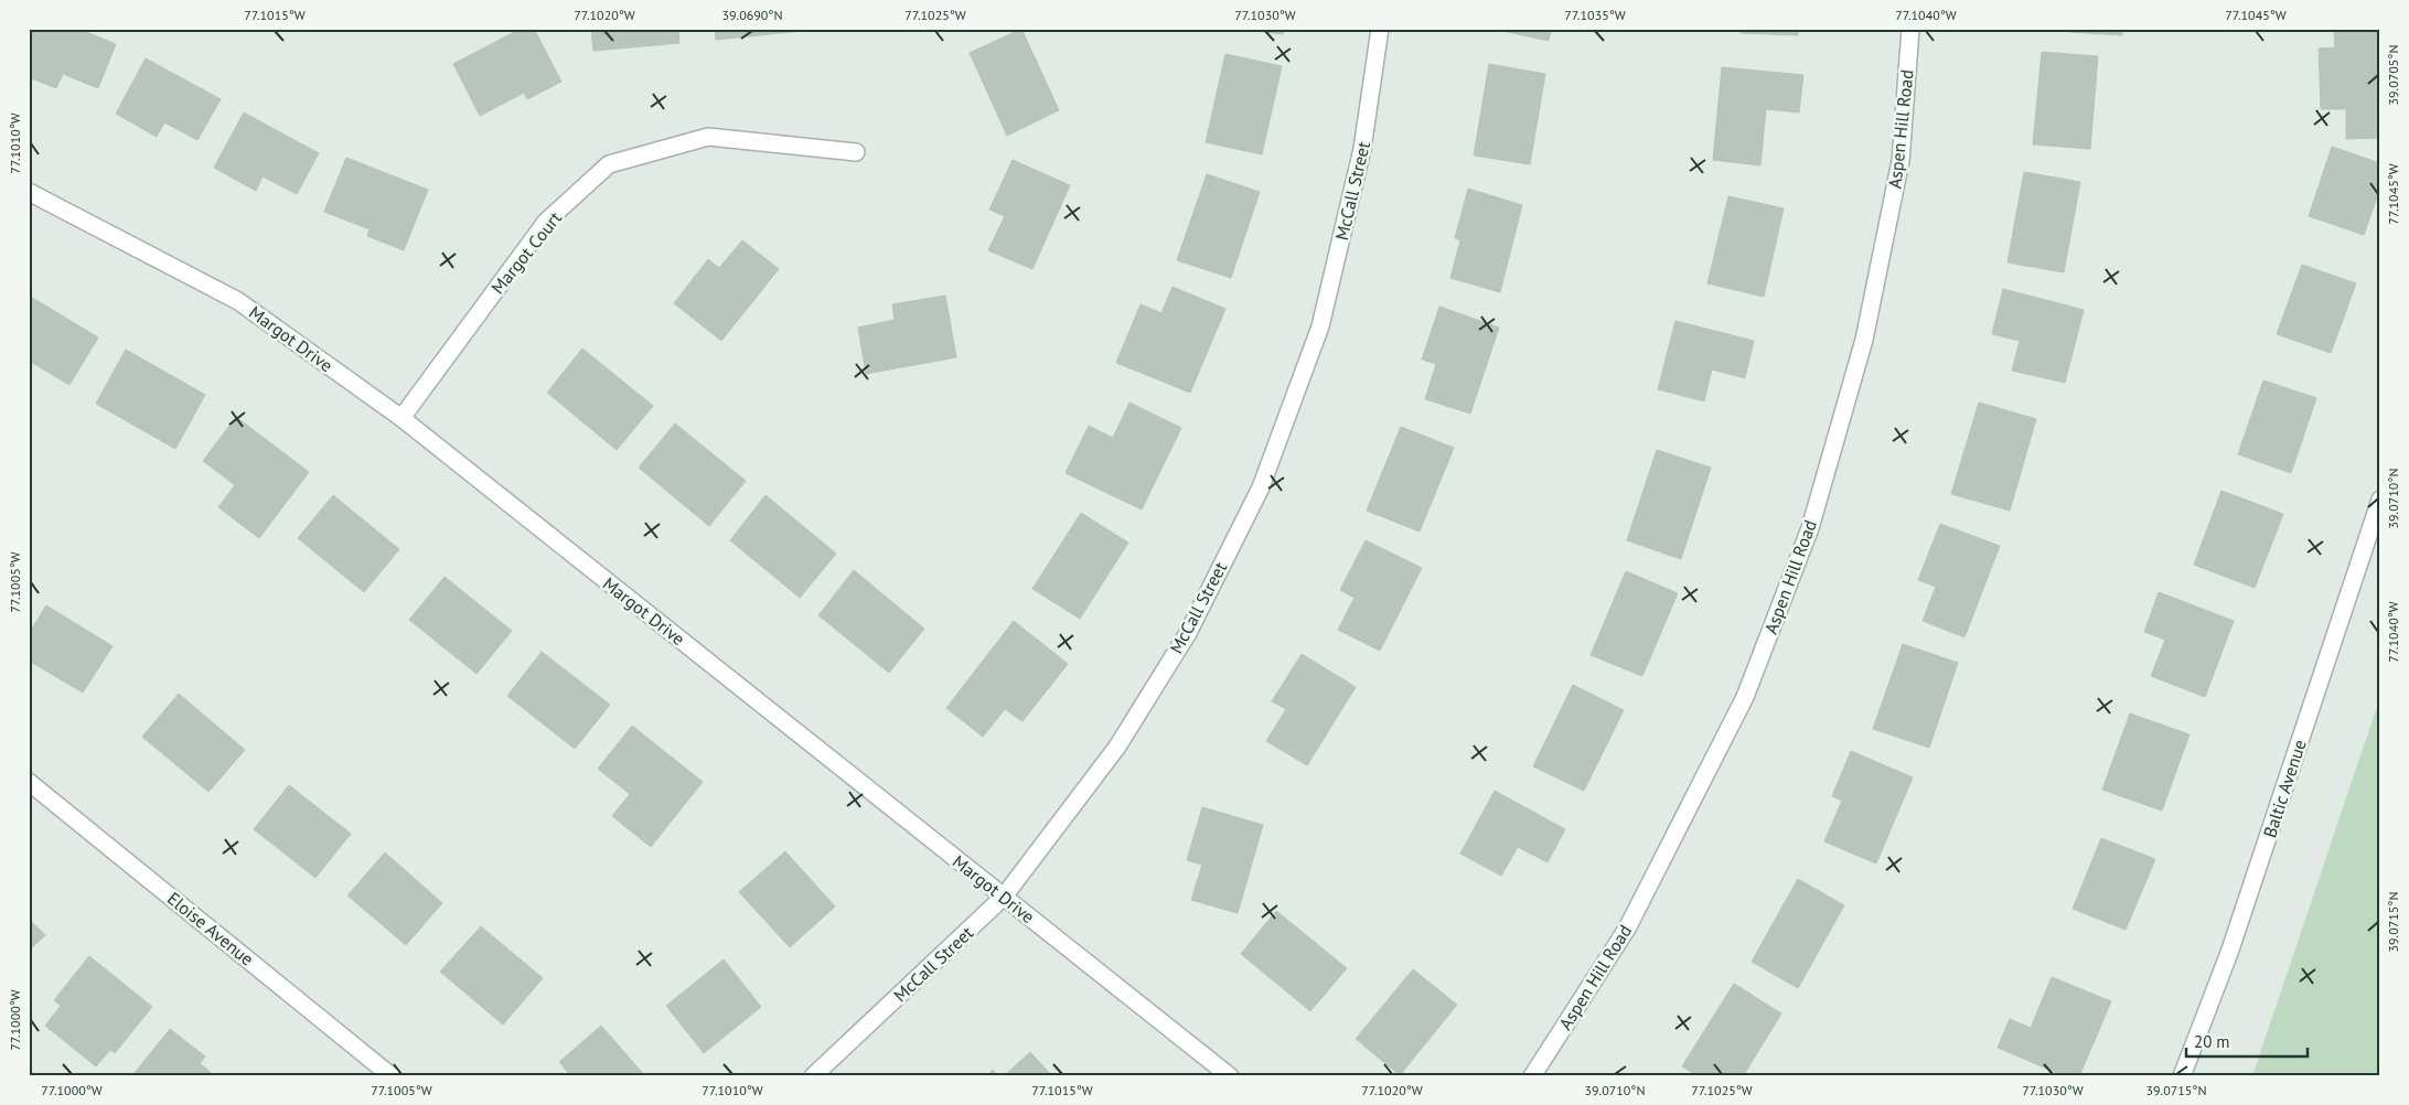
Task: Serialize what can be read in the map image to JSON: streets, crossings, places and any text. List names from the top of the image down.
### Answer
{
  "streets": {
    "street": [
      "Aspen Hill Road",
      "McCall Street",
      "Margot Court",
      "Margot Drive",
      "Baltic Avenue",
      "Eloise Avenue"
    ]
  },
  "crossings": [
    ["McCall Street", "Margot Drive"],
    ["Margot Court", "Margot Drive"]
  ],
  "scale_bar": "20 m",
  "coordinates": [
    "77.1015°W",
    "77.1020°W",
    "39.0690°N",
    "77.1025°W",
    "77.1030°W",
    "77.1035°W",
    "77.1040°W",
    "77.1045°W",
    "39.0705°N",
    "77.1010°W",
    "39.0710°N",
    "77.1005°W",
    "39.0715°N",
    "77.1000°W"
  ]
}
